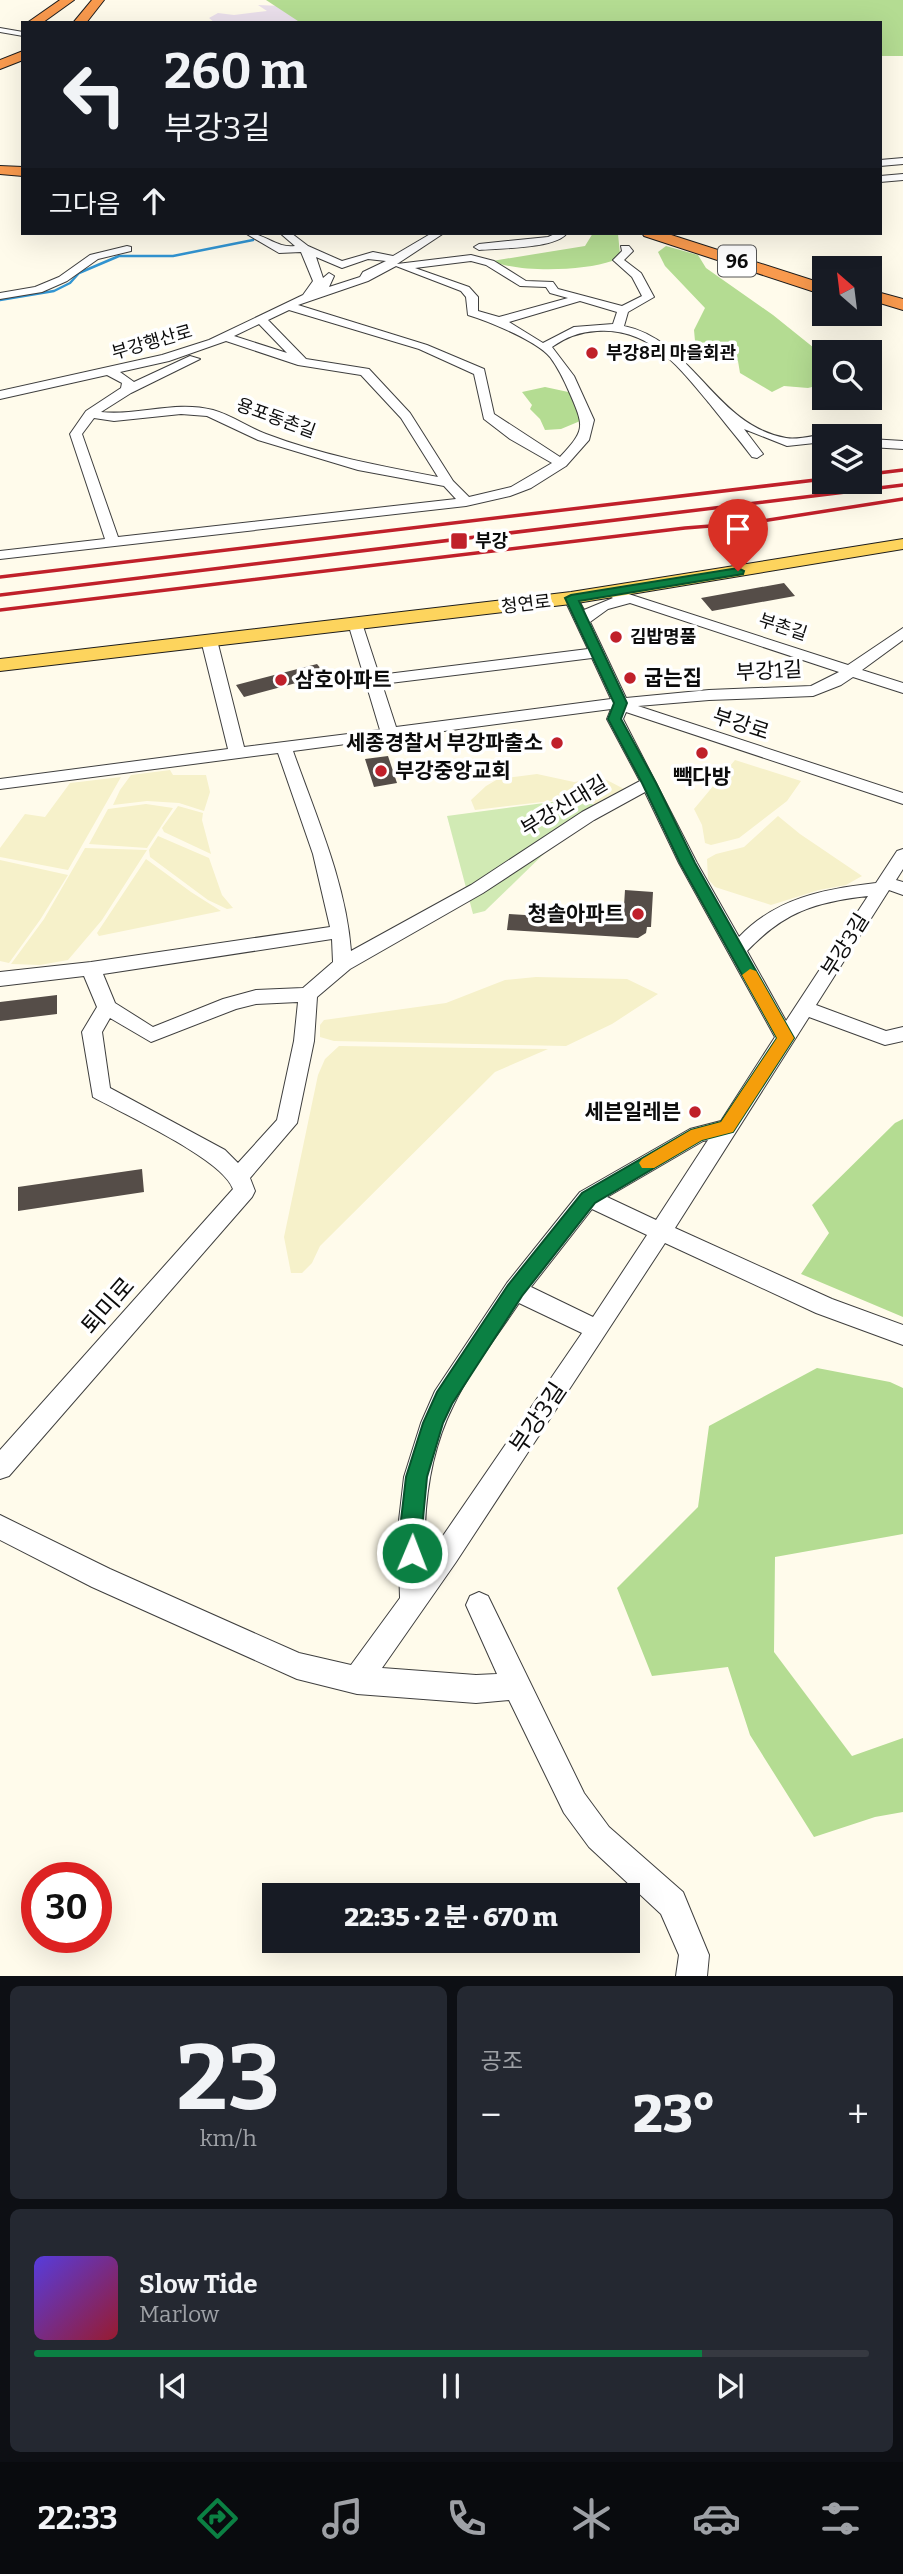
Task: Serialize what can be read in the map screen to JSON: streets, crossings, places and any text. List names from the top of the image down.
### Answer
{
  "streets": {
    "highway": ["96"],
    "main road": ["청연로"],
    "street": [
      "부강행산로",
      "용포동촌길",
      "부촌길",
      "부강1길",
      "부강로",
      "부강신대길",
      "부강3길",
      "퇴미로"
    ]
  },
  "crossings": [
    ["청연로", "부촌길"],
    ["부촌길", "부강1길"],
    ["부강1길", "부강로"]
  ],
  "places": {
    "other": [
      "부강8리 마을회관",
      "김밥명품",
      "굽는집",
      "삼호아파트",
      "세종경찰서 부강파출소",
      "빽다방",
      "부강중앙교회",
      "청솔아파트",
      "세븐일레븐"
    ],
    "transit": ["부강"]
  },
  "north": "top left",
  "page": {
    "turn": ["260 m", "부강3길"],
    "then": "그다음",
    "limit": "30",
    "trip": "22:35 · 2 분 · 670 m",
    "tile": [
      ["23", "km/h"],
      "공조"
    ],
    "heat": ["−", "23°", "+"],
    "song": ["Slow Tide", "Marlow"],
    "tabs": "22:33"
  }
}
